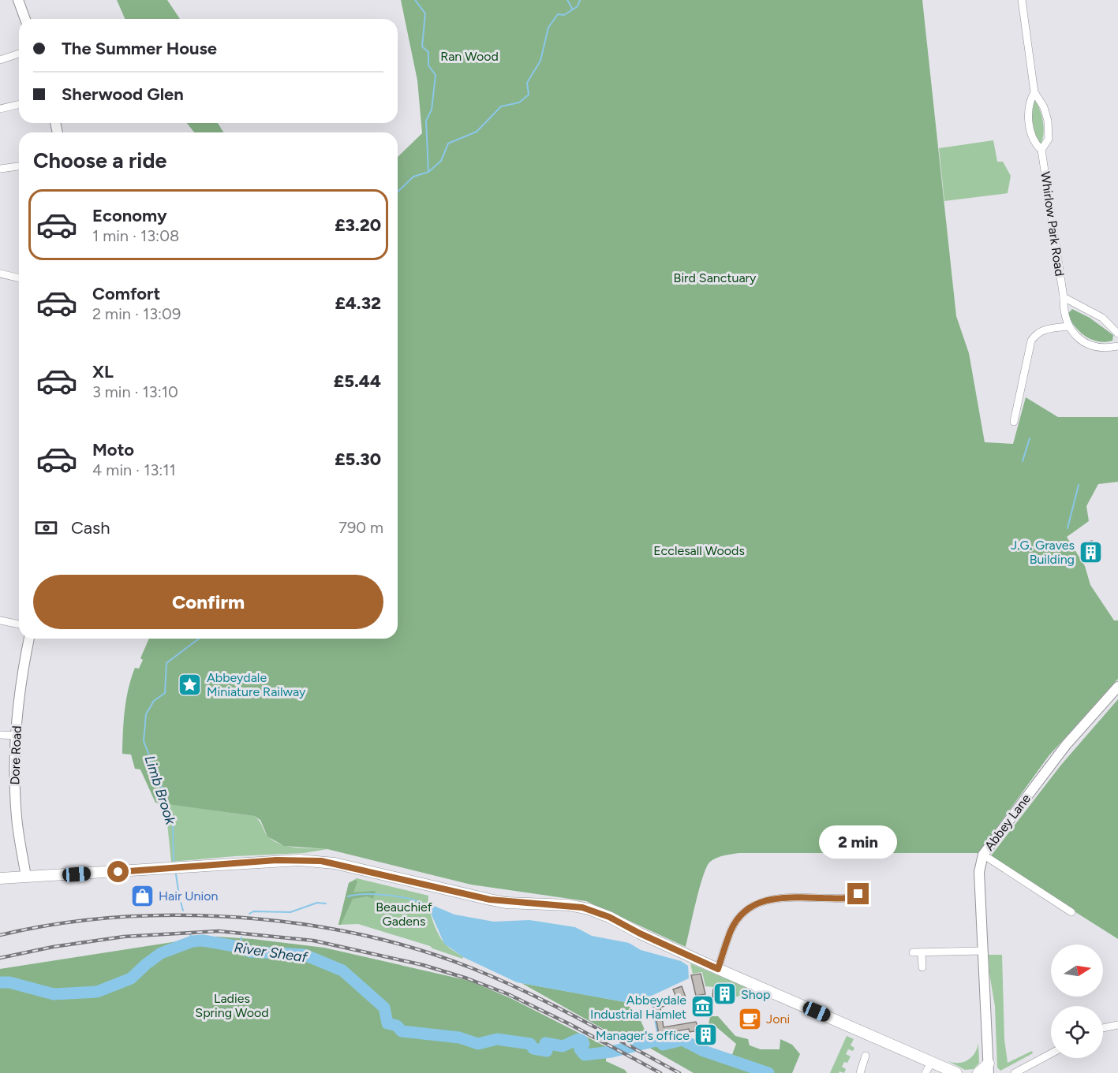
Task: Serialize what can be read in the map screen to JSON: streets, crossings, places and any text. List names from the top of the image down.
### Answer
{
  "streets": {
    "main road": ["Dore Road", "Abbey Lane"],
    "street": ["Whirlow Park Road"]
  },
  "water": ["Limb Brook", "River Sheaf"],
  "parks": [
    "Ran Wood",
    "Bird Sanctuary",
    "Ecclesall Woods",
    "Beauchief Gadens",
    "Ladies Spring Wood"
  ],
  "places": {
    "building": ["J.G. Graves Building", "Shop", "Manager's office"],
    "place": ["Abbeydale Miniature Railway"],
    "shop": ["Hair Union"],
    "museum": ["Abbeydale Industrial Hamlet"],
    "cafe": ["Joni"]
  },
  "north": "right",
  "page": {
    "banner": ["The Summer House", "Sherwood Glen"],
    "heading": "Choose a ride",
    "list": [
      {
        "name": "Economy",
        "note": "1 min · 13:08",
        "value": "£3.20"
      },
      {
        "name": "Comfort",
        "note": "2 min · 13:09",
        "value": "£4.32"
      },
      {
        "name": "XL",
        "note": "3 min · 13:10",
        "value": "£5.44"
      },
      {
        "name": "Moto",
        "note": "4 min · 13:11",
        "value": "£5.30"
      }
    ],
    "pay": ["Cash", "790 m"],
    "buttons": "Confirm",
    "bubble": "2 min"
  }
}
